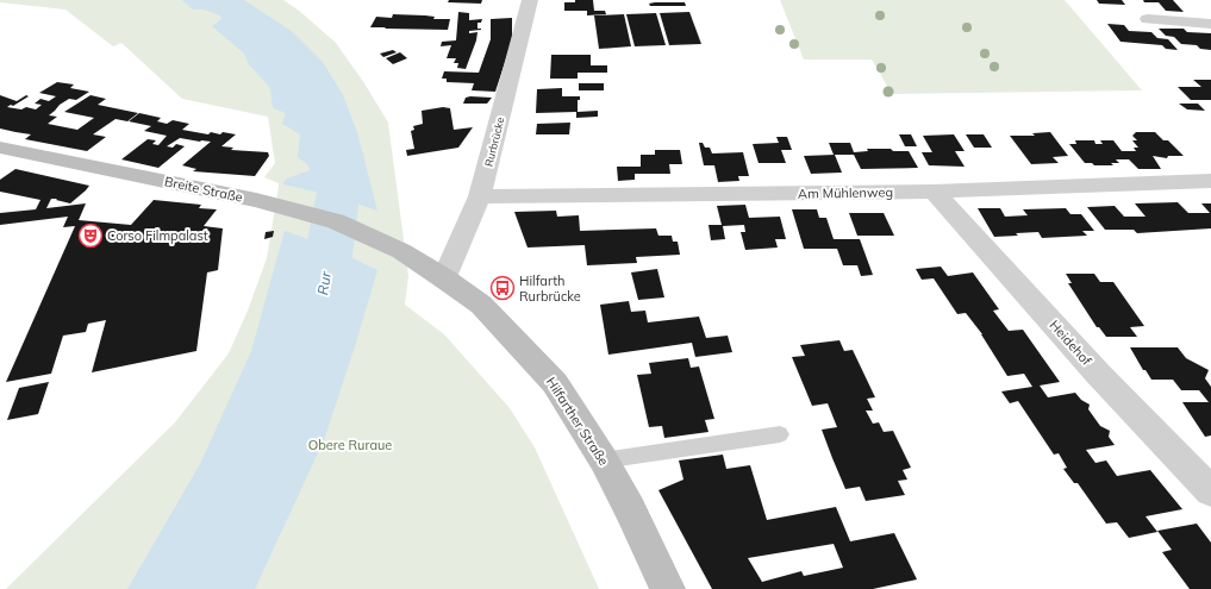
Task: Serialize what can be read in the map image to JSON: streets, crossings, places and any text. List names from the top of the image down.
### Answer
{
  "streets": {
    "main road": ["Breite Straße", "Hilfarther Straße"],
    "street": ["Rurbrücke", "Am Mühlenweg", "Heidehof"]
  },
  "crossings": [
    ["Rurbrücke", "Am Mühlenweg"],
    ["Rurbrücke", "Hilfarther Straße"],
    ["Breite Straße", "Hilfarther Straße"],
    ["Am Mühlenweg", "Heidehof"]
  ],
  "water": ["Rur"],
  "parks": ["Obere Ruraue"],
  "places": {
    "theatre": ["Corso Filmpalast"],
    "bus stop": ["Hilfarth Rurbrücke"]
  }
}
